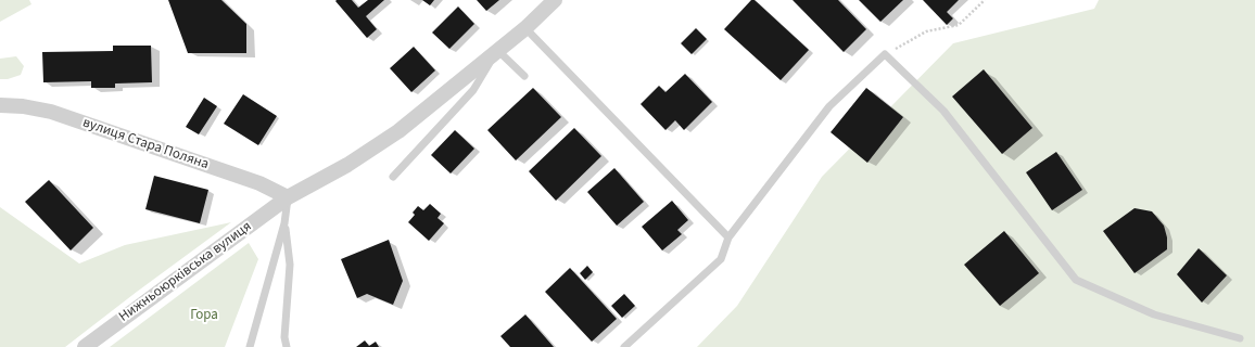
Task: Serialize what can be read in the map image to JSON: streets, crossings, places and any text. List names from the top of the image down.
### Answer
{
  "streets": {
    "street": ["вулиця Стара Поляна", "Нижньоюрківська вулиця"]
  },
  "crossings": [
    ["вулиця Стара Поляна", "Нижньоюрківська вулиця"]
  ],
  "parks": ["Гора"]
}
